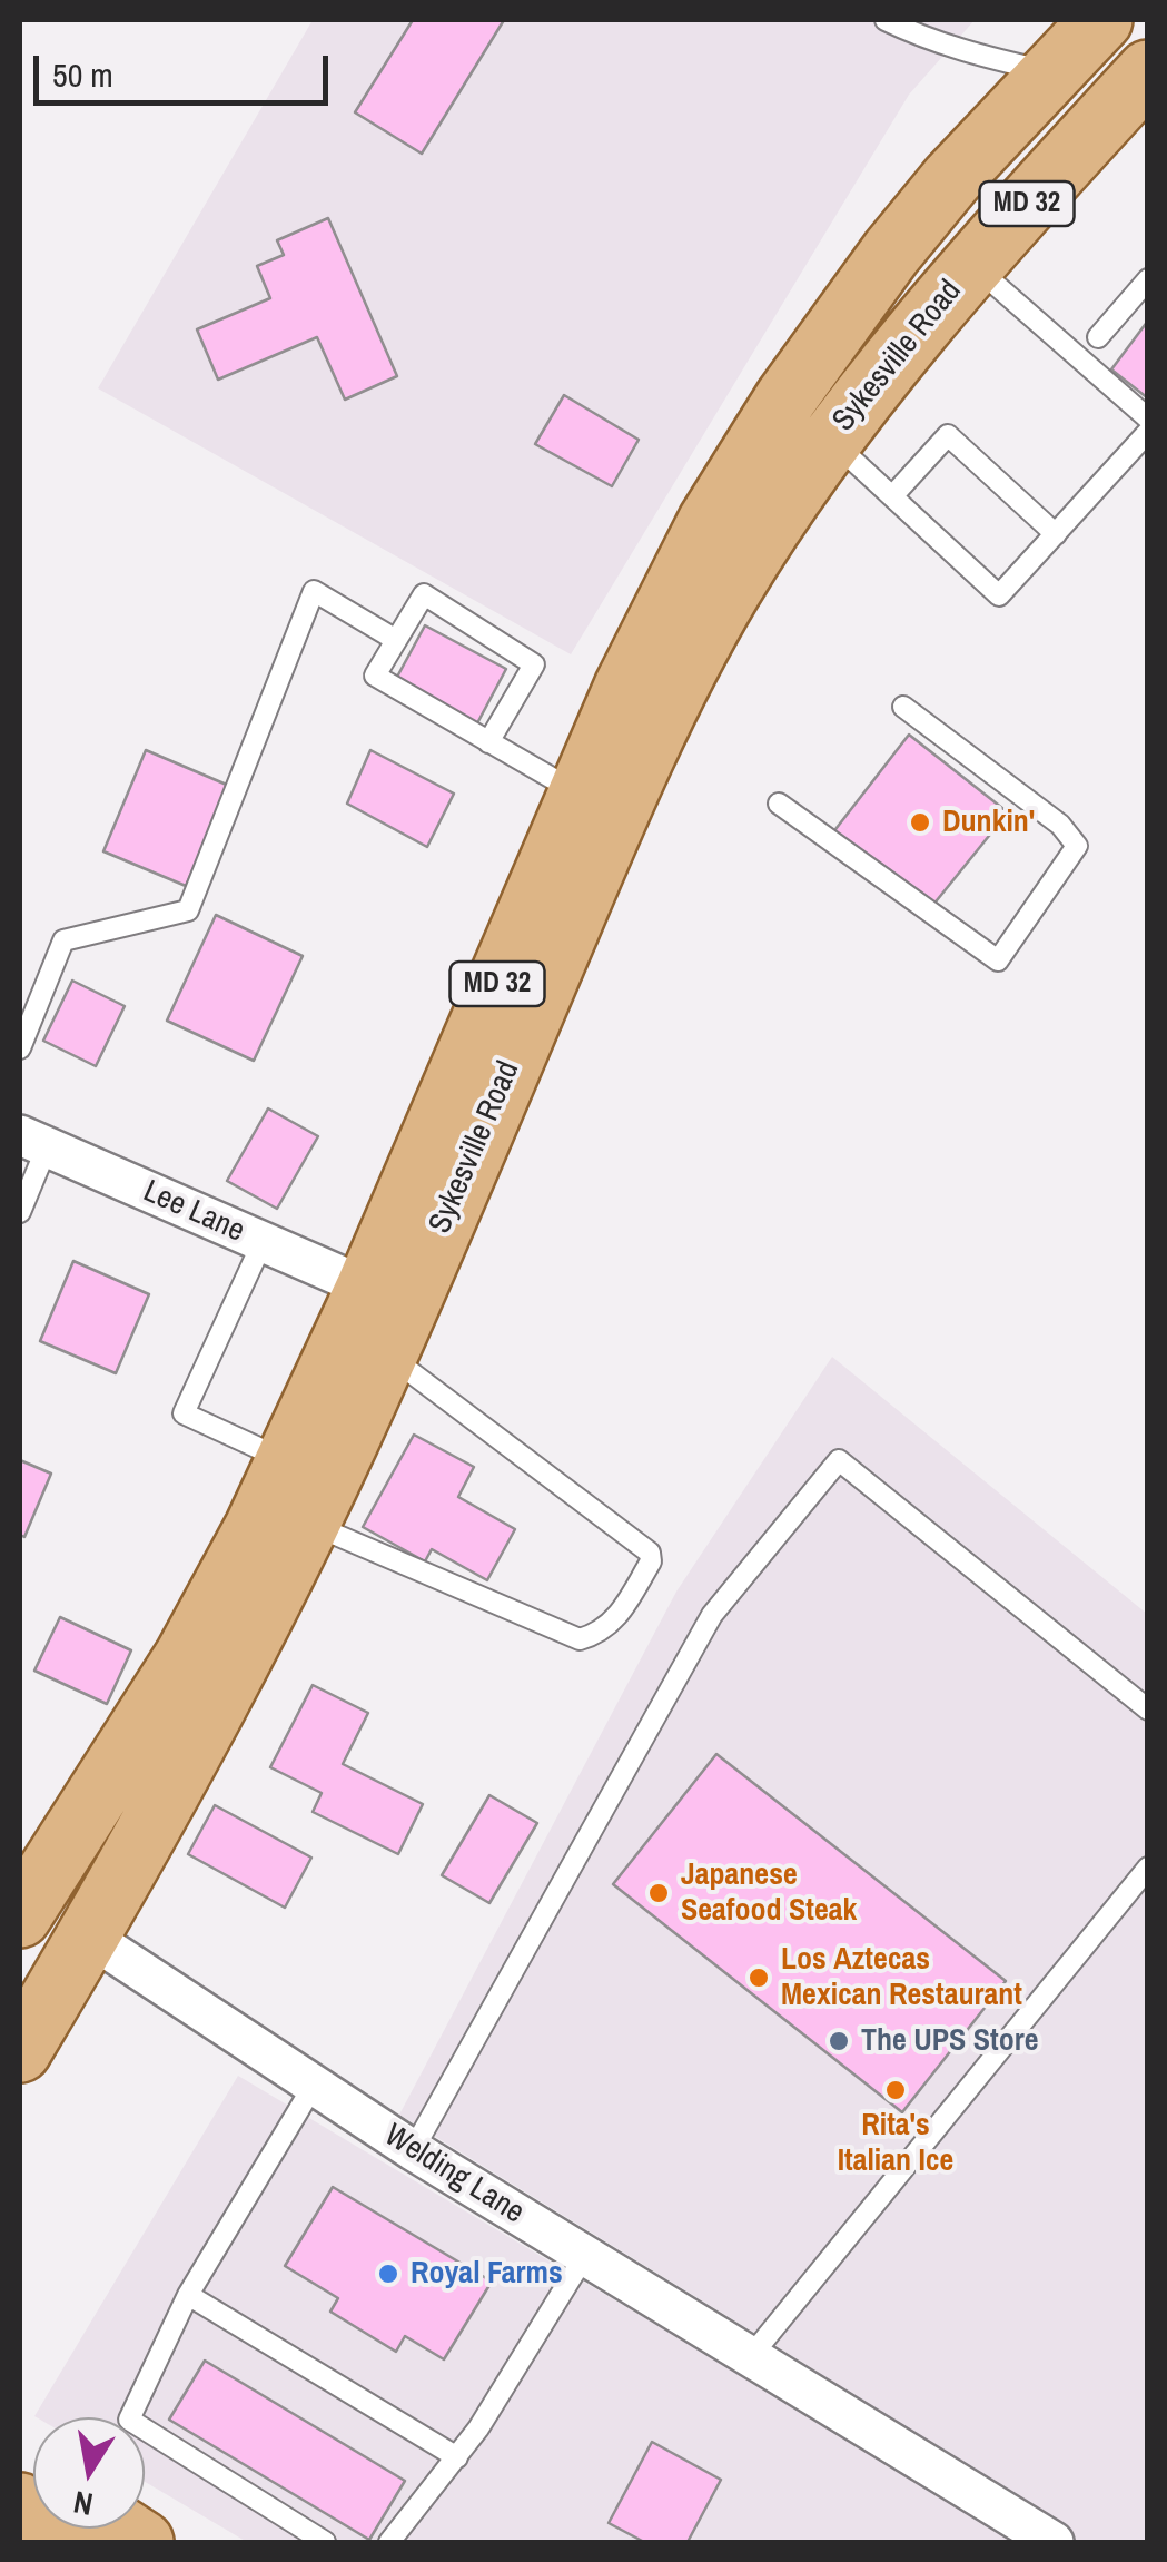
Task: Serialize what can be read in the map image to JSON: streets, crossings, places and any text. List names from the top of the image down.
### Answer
{
  "streets": {
    "main road": ["MD 32", "Sykesville Road"],
    "street": ["Lee Lane", "Welding Lane"]
  },
  "crossings": [
    ["Sykesville Road", "Lee Lane"],
    ["Sykesville Road", "Welding Lane"]
  ],
  "places": [
    "Dunkin'",
    "Japanese Seafood Steak",
    "Los Aztecas Mexican Restaurant",
    "The UPS Store",
    "Rita's Italian Ice",
    "Royal Farms"
  ],
  "scale_bar": "50 m",
  "north": "bottom"
}
